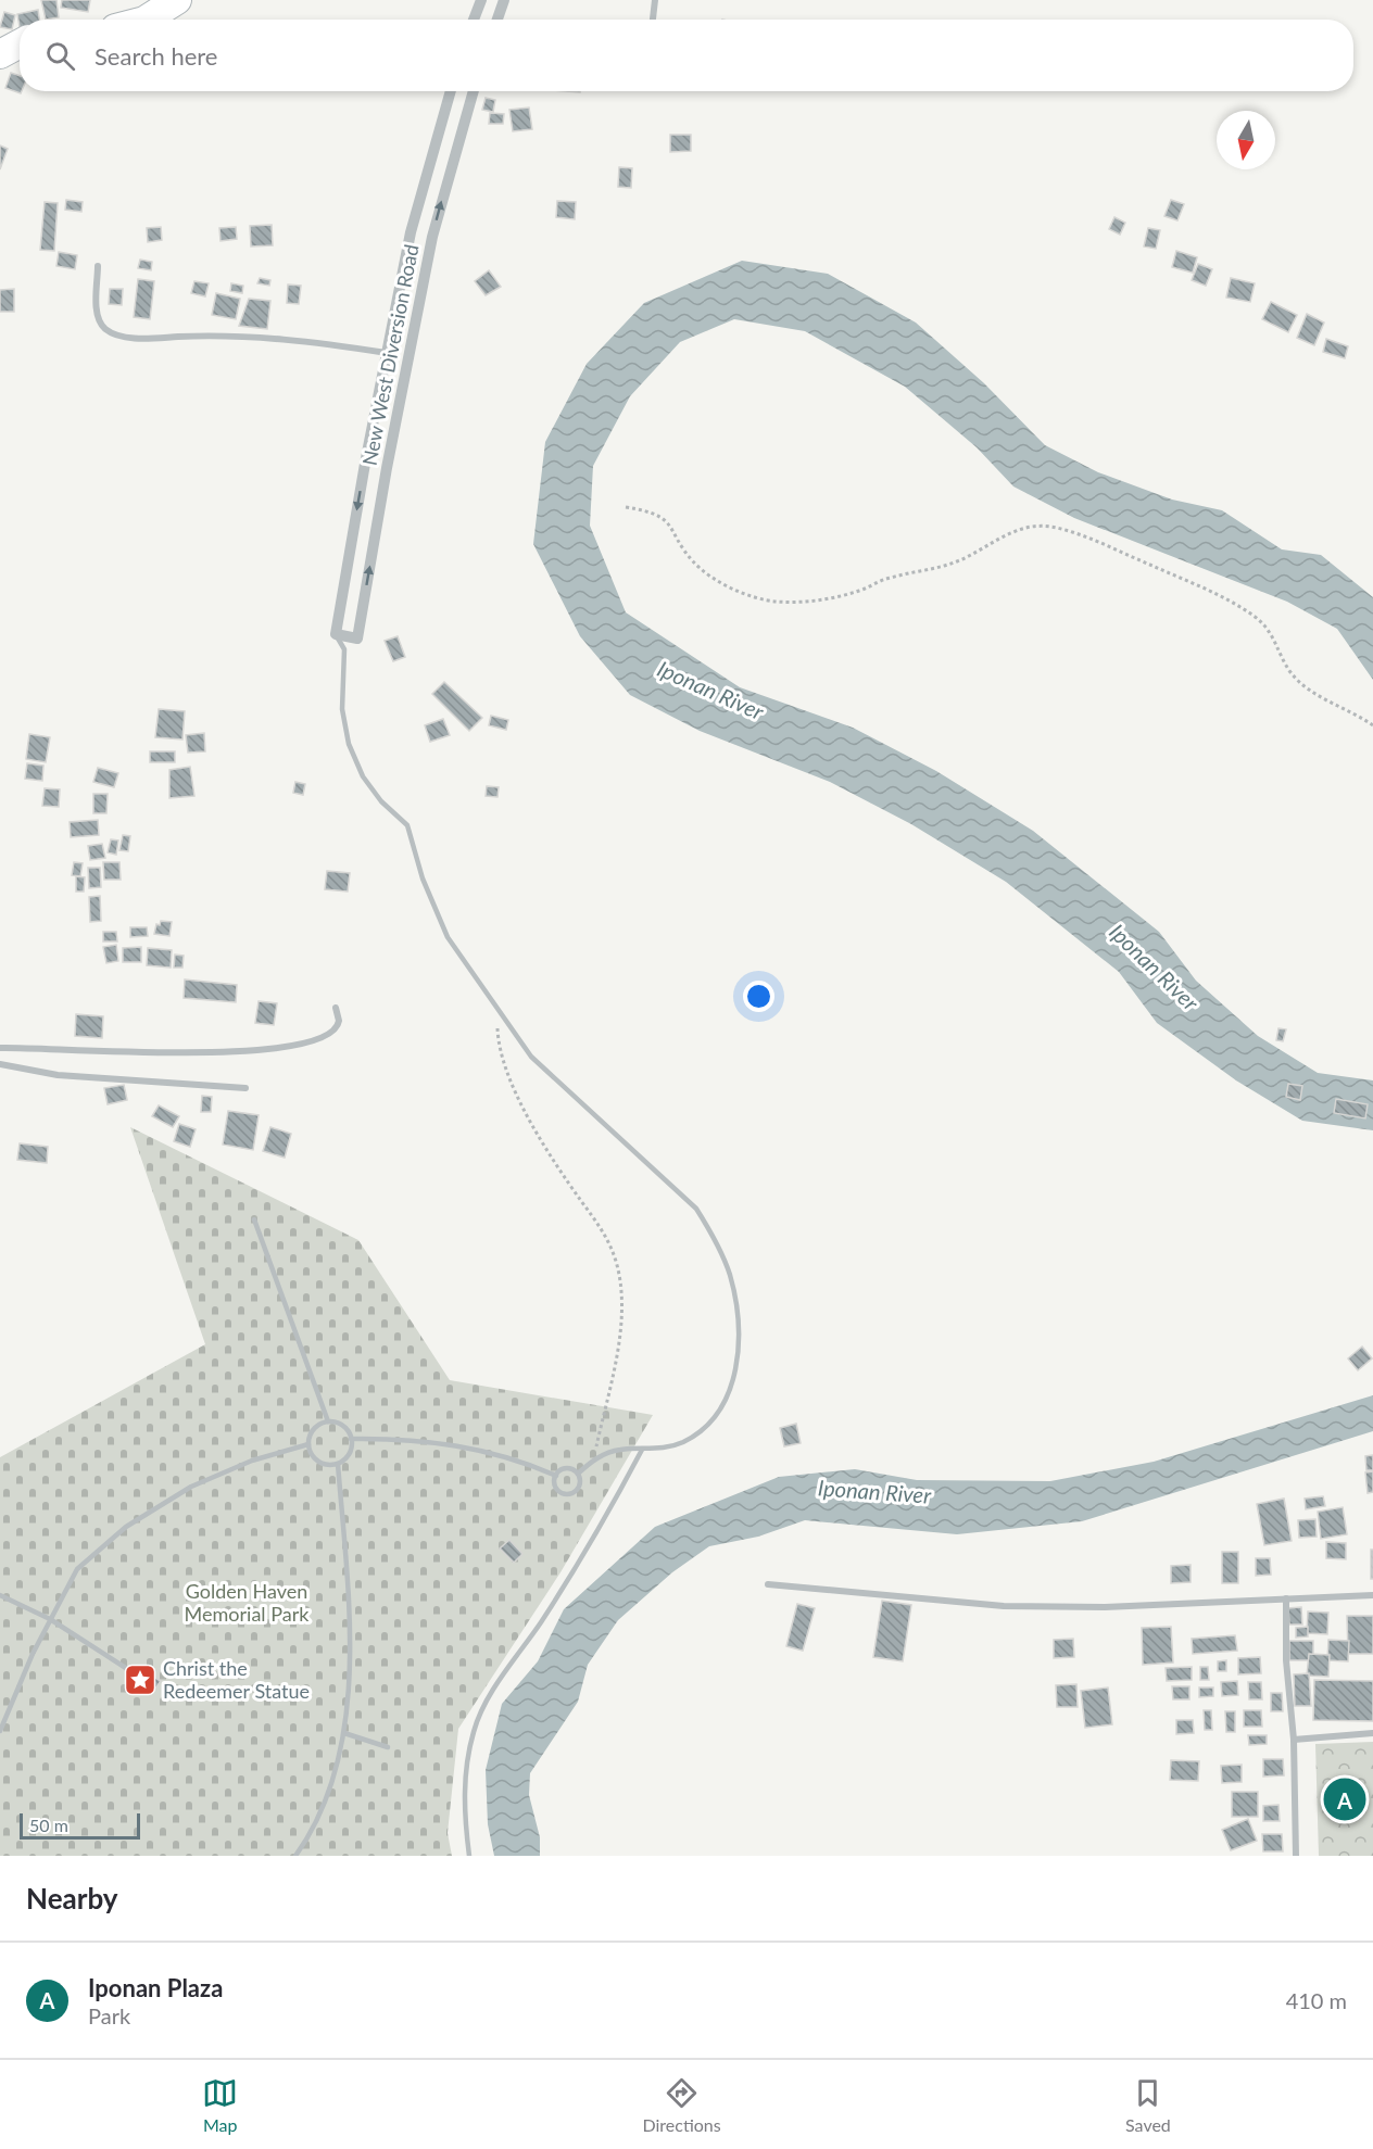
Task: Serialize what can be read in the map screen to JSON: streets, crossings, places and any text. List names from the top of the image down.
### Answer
{
  "streets": {
    "street": ["New West Diversion Road"]
  },
  "water": ["Iponan River"],
  "parks": ["Golden Haven Memorial Park"],
  "places": {
    "place": ["Christ the Redeemer Statue"]
  },
  "scale_bar": "50 m",
  "north": "bottom",
  "page": {
    "search": "Search here",
    "pins": "A",
    "scale": "50 m",
    "heading": "Nearby",
    "list": [
      {
        "mark": "A",
        "name": "Iponan Plaza",
        "note": "Park",
        "value": "410 m"
      }
    ],
    "nav": ["Map", "Directions", "Saved"]
  }
}
